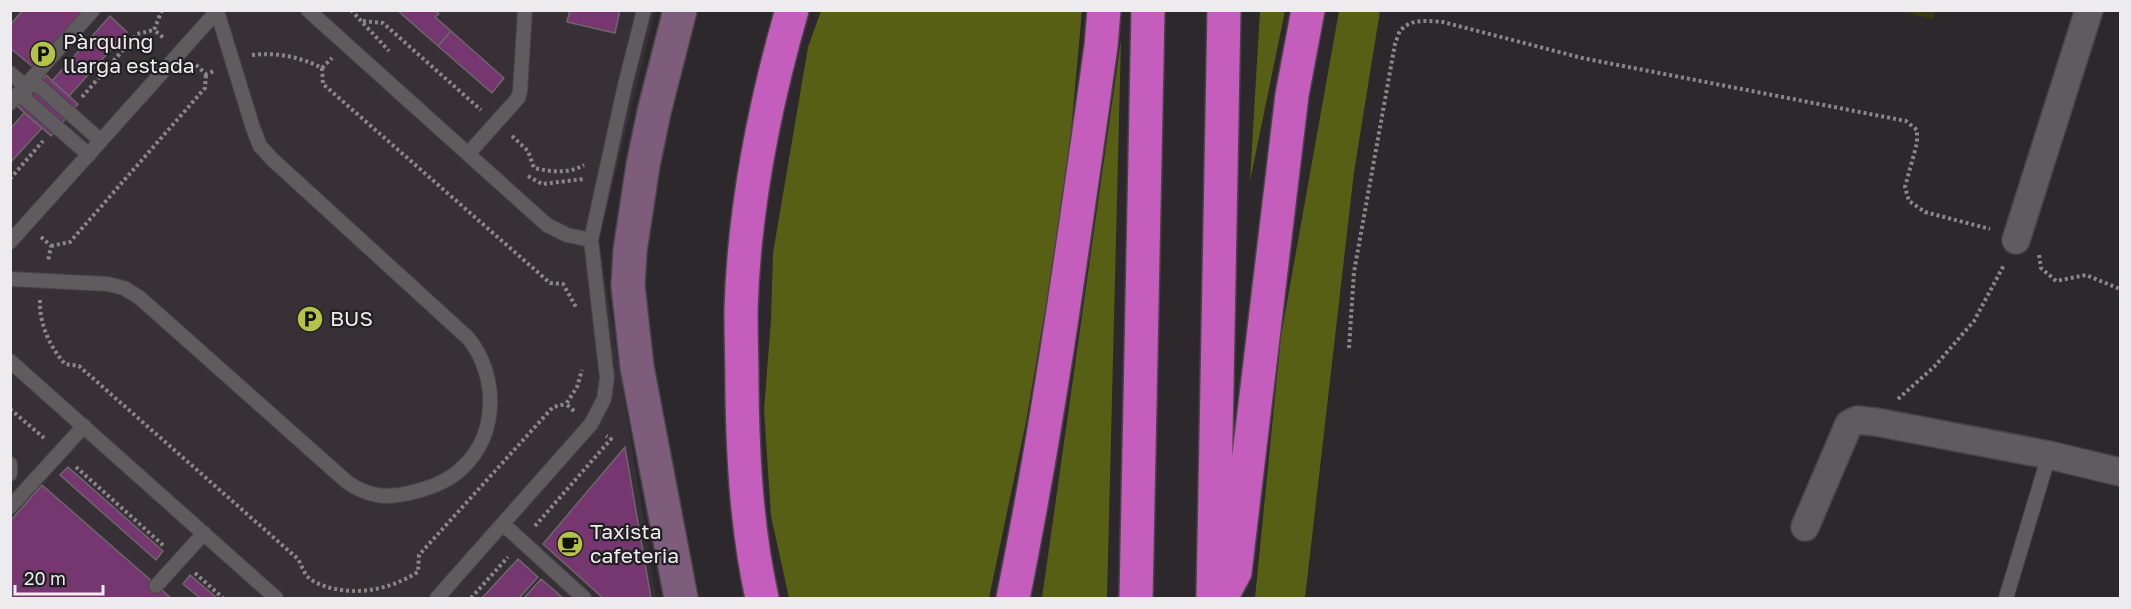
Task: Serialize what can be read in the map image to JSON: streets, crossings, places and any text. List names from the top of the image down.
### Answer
{
  "places": {
    "parking": ["Pàrquing llarga estada", "BUS"],
    "cafe": ["Taxista cafeteria"]
  },
  "scale_bar": "20 m"
}
